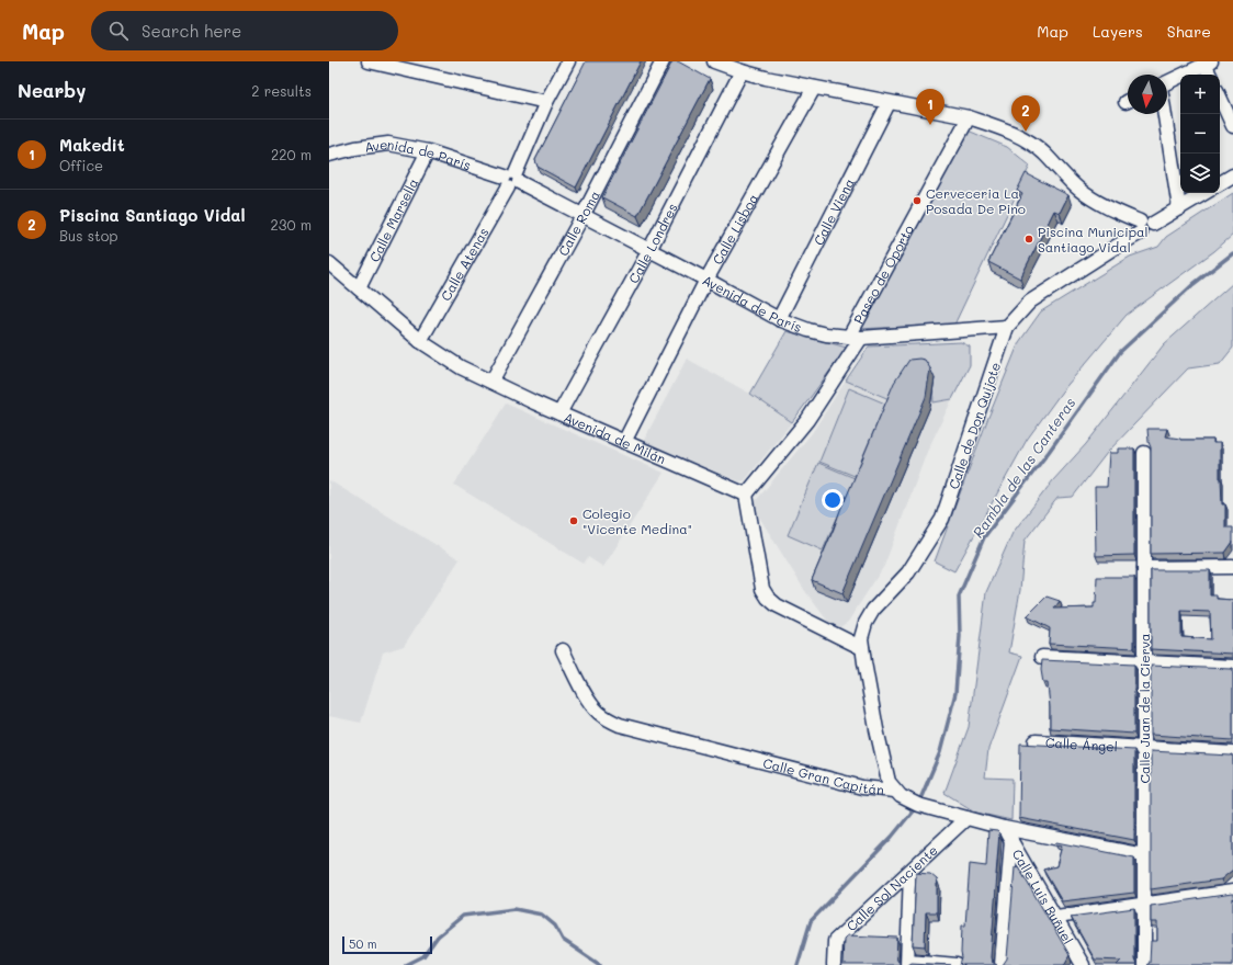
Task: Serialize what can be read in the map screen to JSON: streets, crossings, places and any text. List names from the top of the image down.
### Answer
{
  "streets": {
    "street": [
      "Avenida de París",
      "Calle Viena",
      "Calle Marsella",
      "Calle Roma",
      "Calle Lisboa",
      "Calle Londres",
      "Calle Atenas",
      "Paseo de Oporto",
      "Calle de Don Quijote",
      "Avenida de Milán",
      "Calle Juan de la Cierva",
      "Calle Ángel",
      "Calle Gran Capitán",
      "Calle Sol Naciente",
      "Calle Luis Buñuel"
    ]
  },
  "crossings": [
    ["Avenida de París", "Calle Viena"],
    ["Avenida de París", "Calle Marsella"],
    ["Avenida de París", "Calle Roma"],
    ["Avenida de París", "Calle Lisboa"],
    ["Avenida de París", "Calle Londres"],
    ["Avenida de París", "Calle Atenas"],
    ["Avenida de París", "Paseo de Oporto"],
    ["Avenida de París", "Calle de Don Quijote"],
    ["Calle Marsella", "Avenida de Milán"],
    ["Calle Roma", "Avenida de Milán"],
    ["Calle Lisboa", "Avenida de Milán"],
    ["Calle Londres", "Avenida de Milán"],
    ["Calle Atenas", "Avenida de Milán"],
    ["Calle de Don Quijote", "Calle Gran Capitán"],
    ["Calle Juan de la Cierva", "Calle Ángel"],
    ["Calle Juan de la Cierva", "Calle Gran Capitán"],
    ["Calle Gran Capitán", "Calle Sol Naciente"],
    ["Calle Gran Capitán", "Calle Luis Buñuel"]
  ],
  "water": ["Rambla de las Canteras"],
  "places": ["Cerveceria La Posada De Pino", "Piscina Municipal Santiago Vidal", "Colegio \"Vicente Medina\""],
  "scale_bar": "50 m",
  "north": "bottom",
  "page": {
    "header": "Map",
    "search": "Search here",
    "nav": ["Map", "Layers", "Share"],
    "heading": ["Nearby", "2 results"],
    "map_buttons": ["+", "−"],
    "pins": ["1", "2"],
    "list": [
      {
        "mark": "1",
        "name": "Makedit",
        "note": "Office",
        "value": "220 m"
      },
      {
        "mark": "2",
        "name": "Piscina Santiago Vidal",
        "note": "Bus stop",
        "value": "230 m"
      }
    ],
    "scale": "50 m"
  }
}
